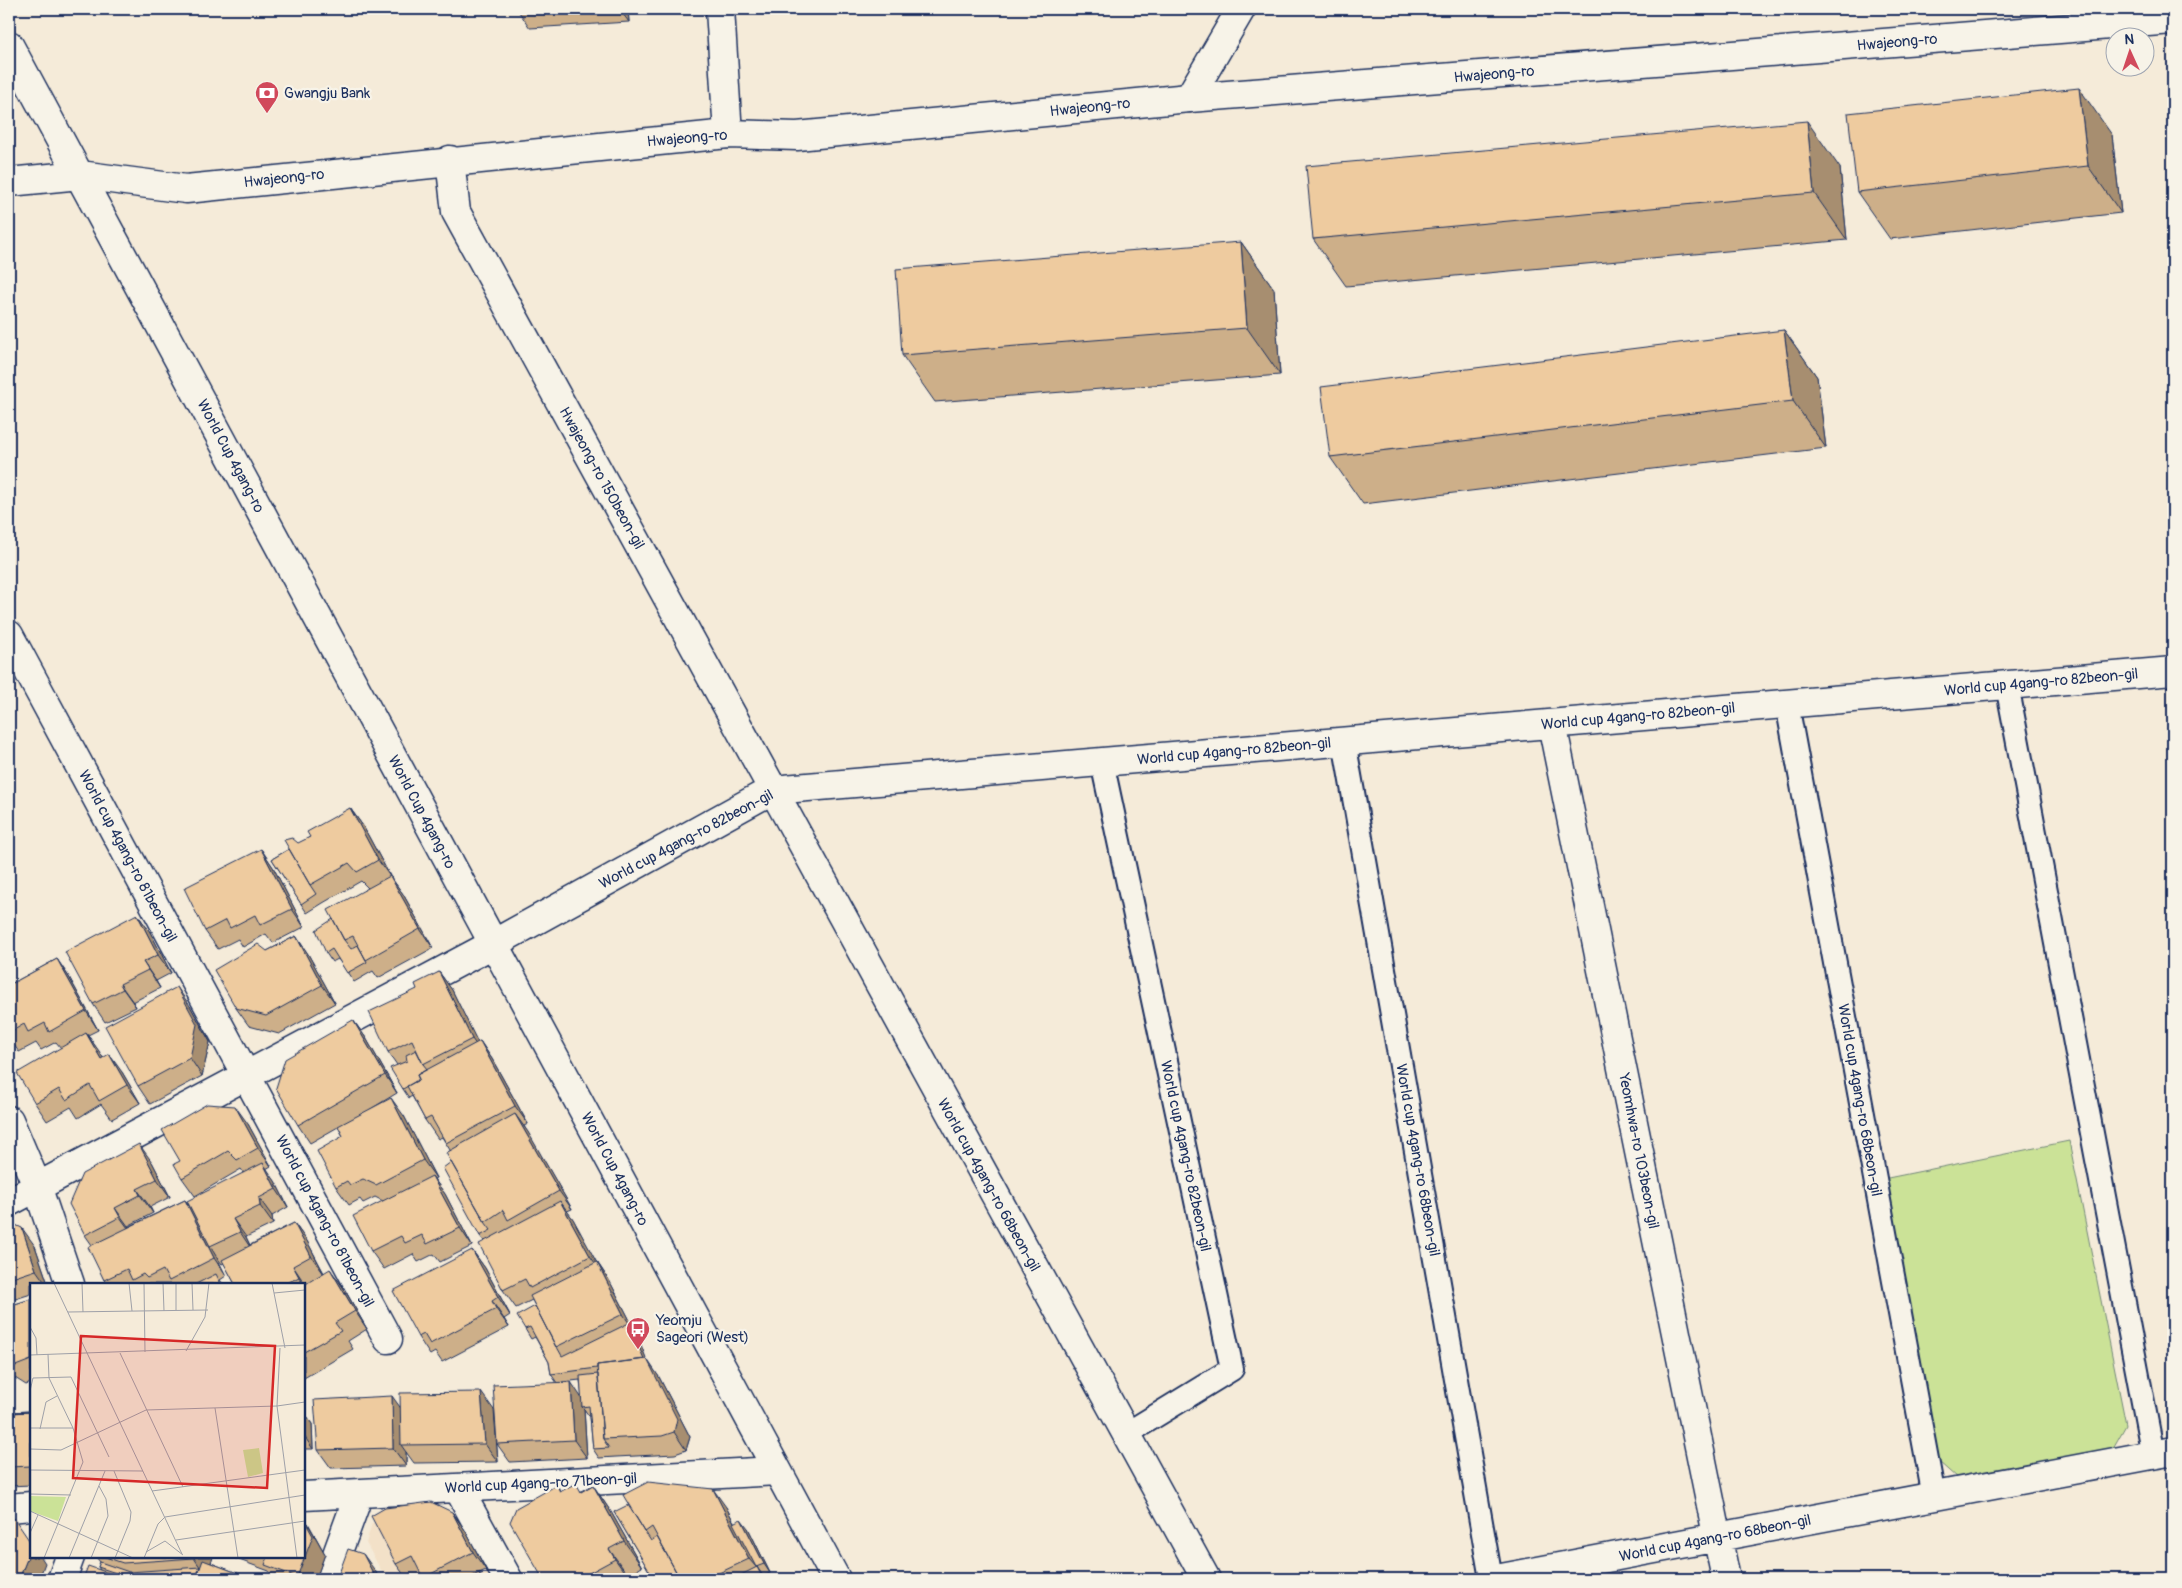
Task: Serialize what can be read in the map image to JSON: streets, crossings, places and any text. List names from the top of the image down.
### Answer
{
  "streets": {
    "street": [
      "Hwajeong-ro",
      "World Cup 4gang-ro",
      "Hwajeong-ro 150beon-gil",
      "World cup 4gang-ro 82beon-gil",
      "World cup 4gang-ro 81beon-gil",
      "World cup 4gang-ro 68beon-gil",
      "Yeomhwa-ro 103beon-gil",
      "World cup 4gang-ro 71beon-gil"
    ]
  },
  "crossings": [
    ["Hwajeong-ro", "World Cup 4gang-ro"],
    ["Hwajeong-ro", "Hwajeong-ro 150beon-gil"],
    ["World Cup 4gang-ro", "World cup 4gang-ro 82beon-gil"],
    ["World Cup 4gang-ro", "World cup 4gang-ro 71beon-gil"],
    ["Hwajeong-ro 150beon-gil", "World cup 4gang-ro 82beon-gil"],
    ["Hwajeong-ro 150beon-gil", "World cup 4gang-ro 68beon-gil"],
    ["World cup 4gang-ro 82beon-gil", "World cup 4gang-ro 68beon-gil"],
    ["World cup 4gang-ro 82beon-gil", "Yeomhwa-ro 103beon-gil"],
    ["World cup 4gang-ro 68beon-gil", "Yeomhwa-ro 103beon-gil"]
  ],
  "places": {
    "bank": ["Gwangju Bank"],
    "bus stop": ["Yeomju Sageori (West)"]
  },
  "north": "top"
}
